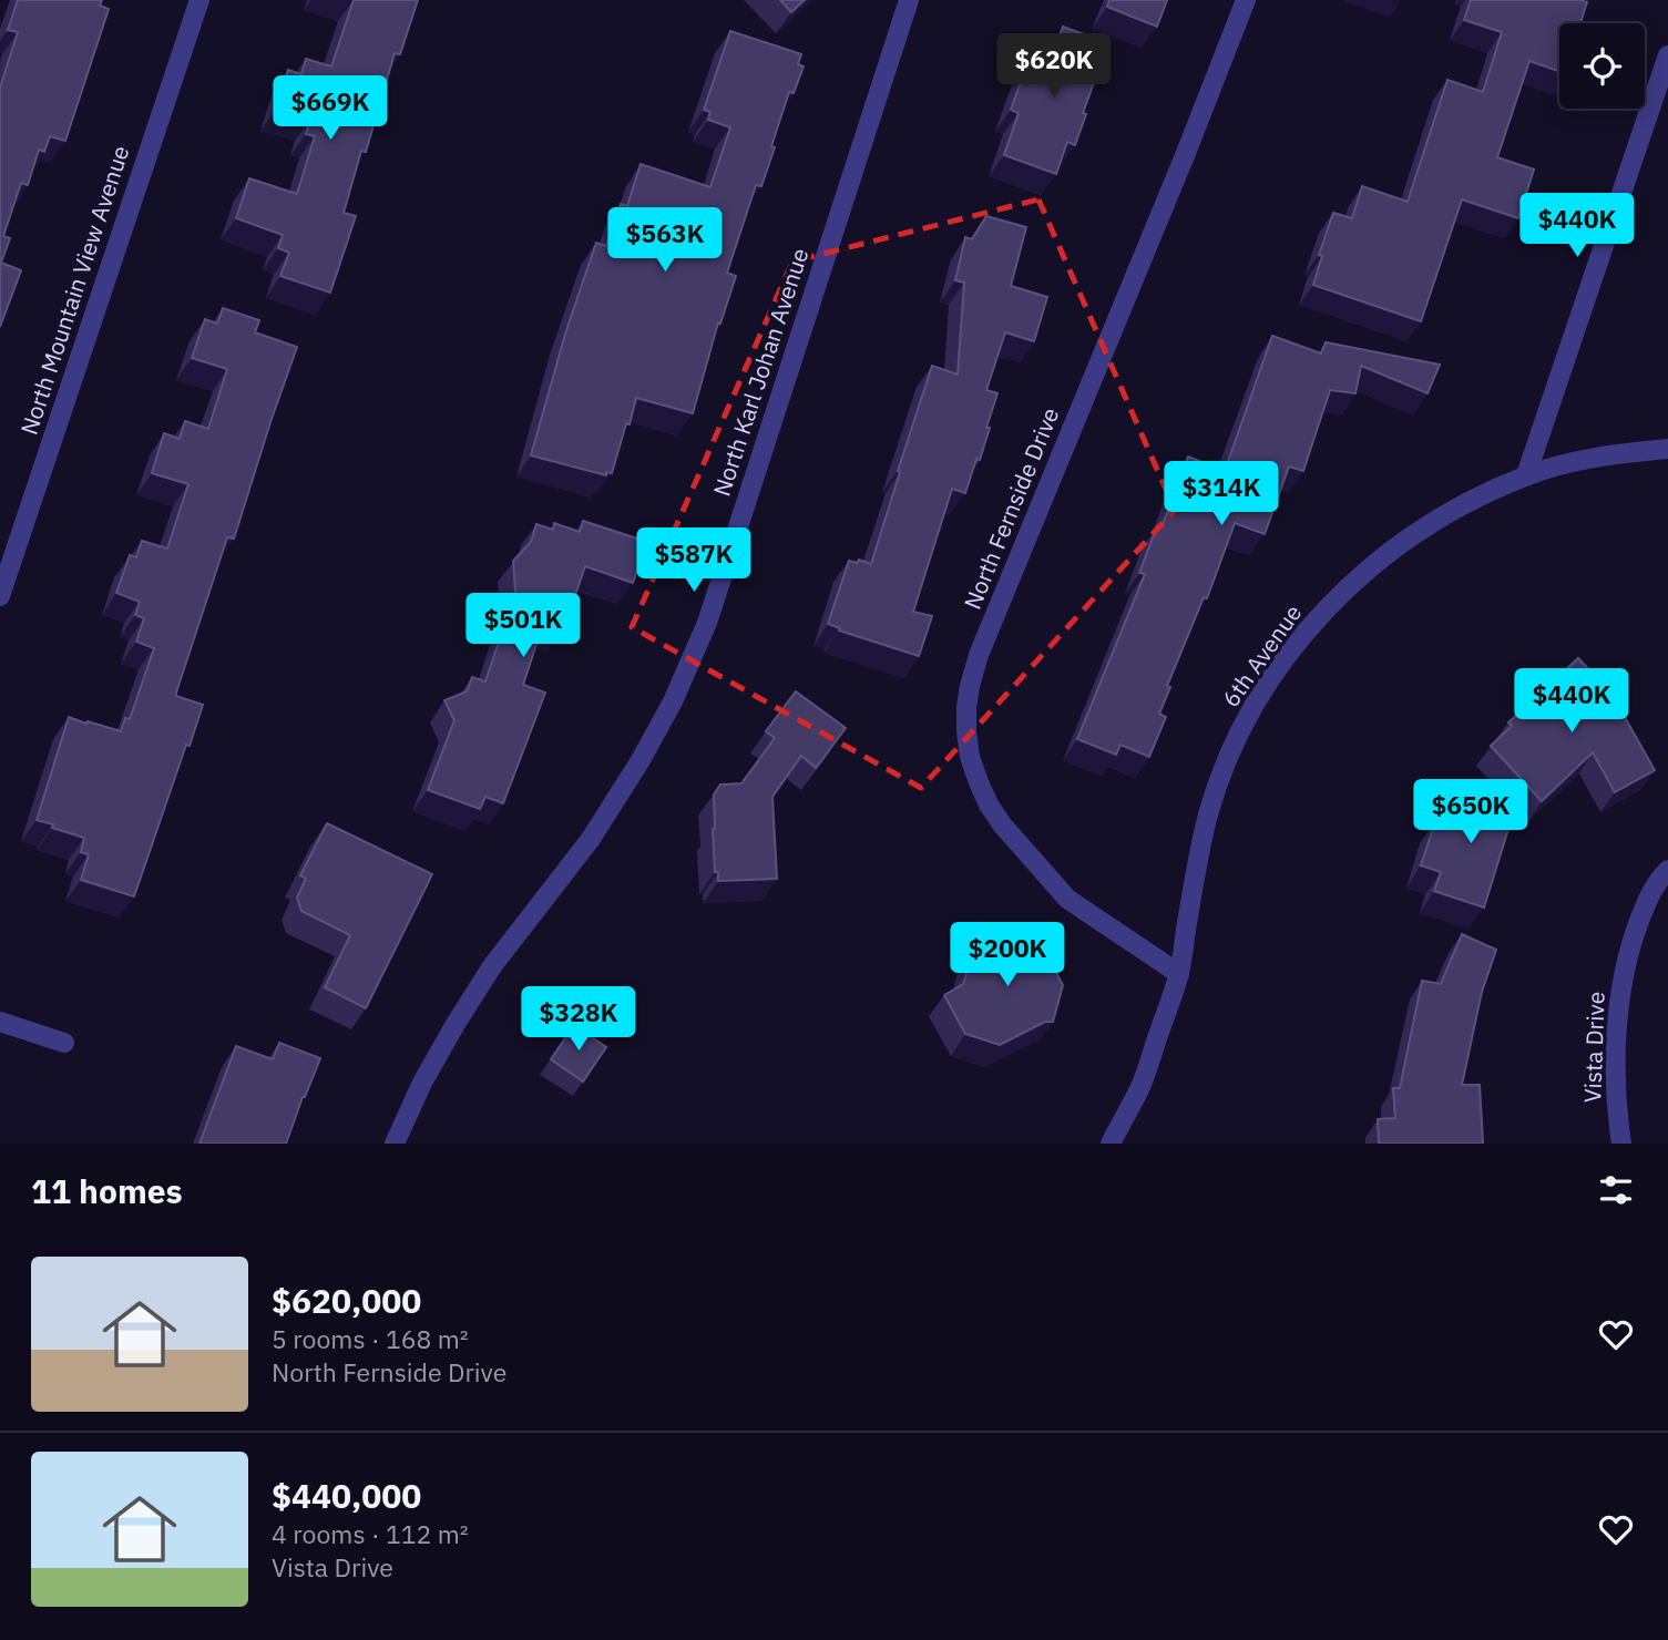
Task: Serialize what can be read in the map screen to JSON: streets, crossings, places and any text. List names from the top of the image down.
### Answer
{
  "streets": {
    "street": [
      "North Mountain View Avenue",
      "North Karl Johan Avenue",
      "North Fernside Drive",
      "6th Avenue",
      "Vista Drive"
    ]
  },
  "crossings": [
    ["North Fernside Drive", "6th Avenue"]
  ],
  "page": {
    "price": [
      "$620K",
      "$669K",
      "$440K",
      "$563K",
      "$314K",
      "$587K",
      "$501K",
      "$440K",
      "$650K",
      "$200K",
      "$328K"
    ],
    "heading": "11 homes",
    "list": [
      {
        "name": "$620,000",
        "note": "5 rooms · 168 m² · North Fernside Drive"
      },
      {
        "name": "$440,000",
        "note": "4 rooms · 112 m² · Vista Drive"
      }
    ]
  }
}
